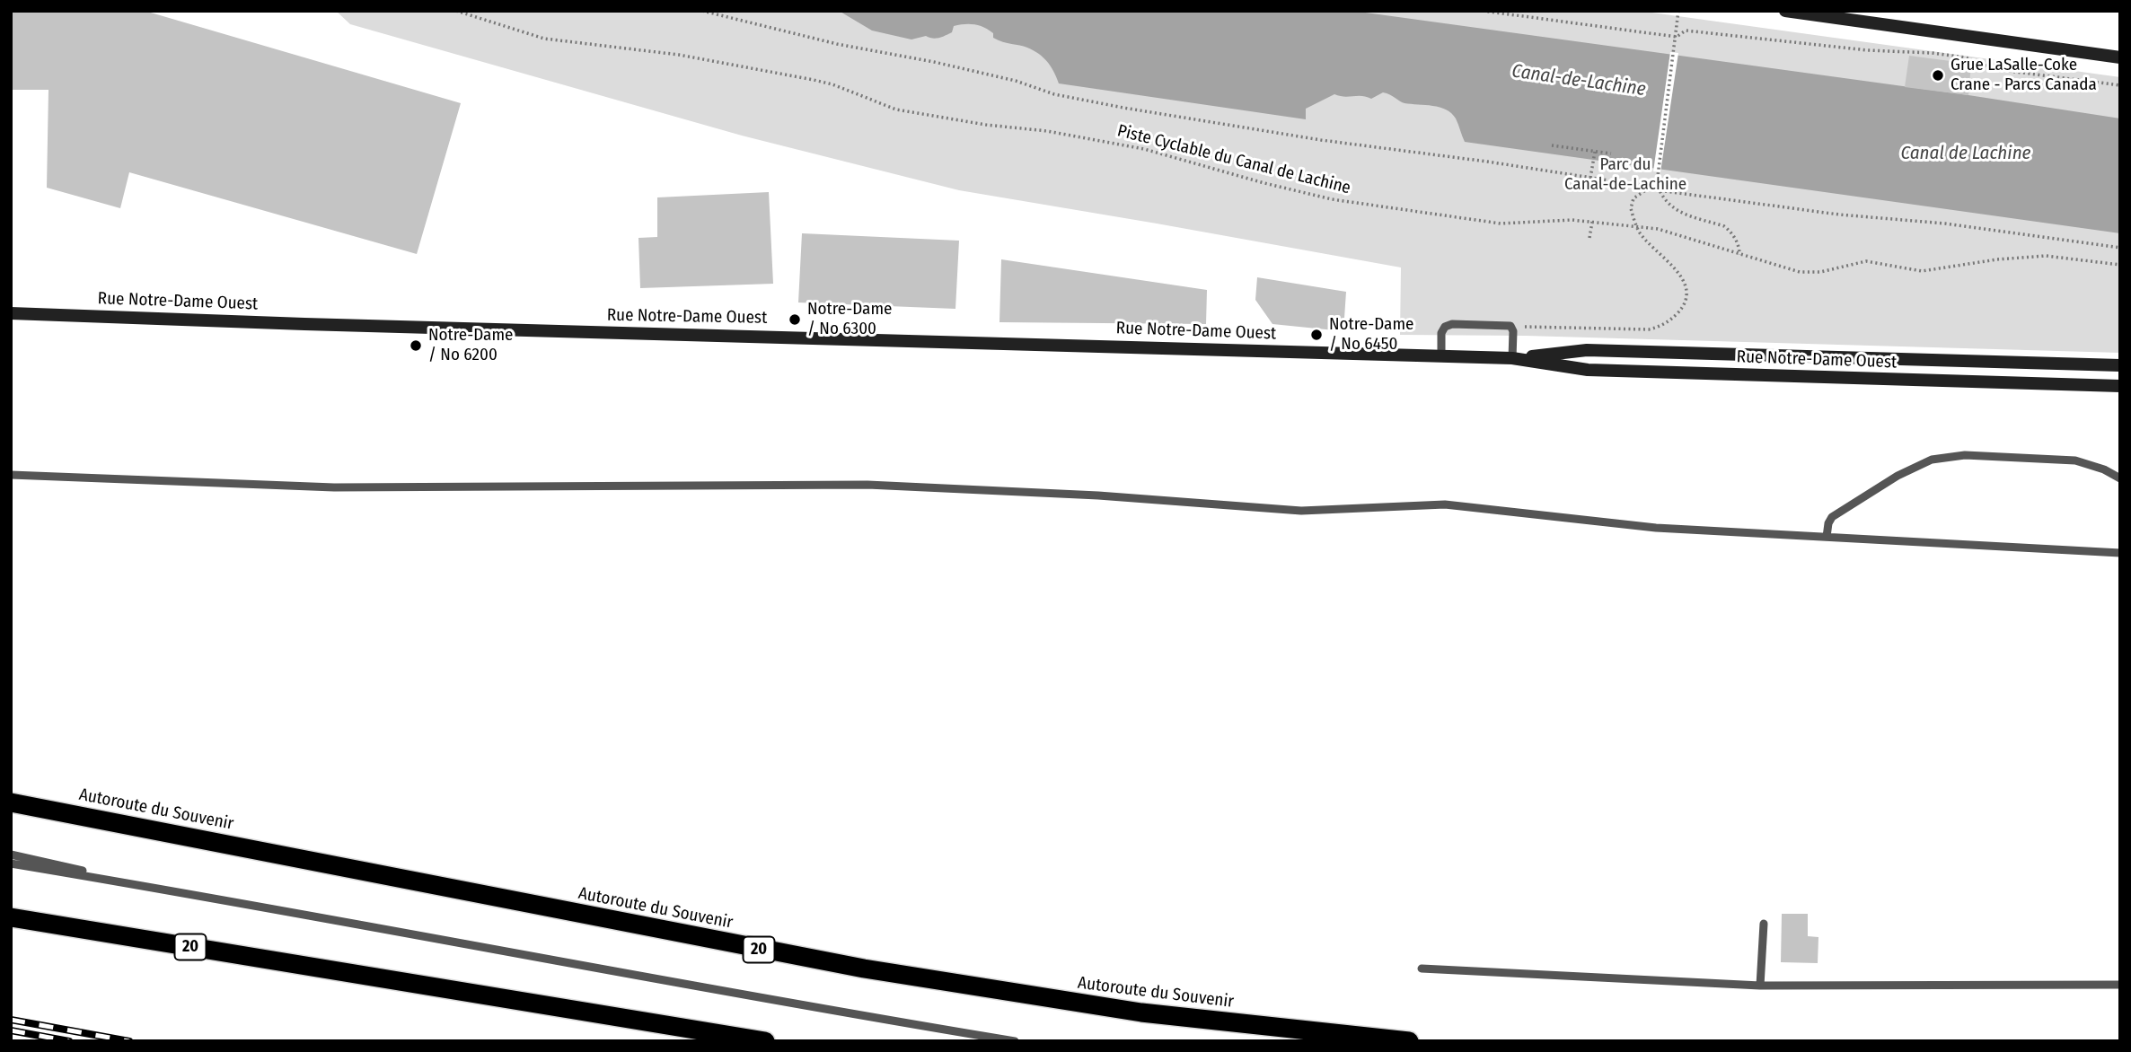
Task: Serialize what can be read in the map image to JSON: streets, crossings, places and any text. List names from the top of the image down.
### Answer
{
  "streets": {
    "highway": ["Autoroute du Souvenir", "20"],
    "main road": ["Rue Notre-Dame Ouest"],
    "path": ["Piste Cyclable du Canal de Lachine"]
  },
  "water": ["Canal-de-Lachine", "Canal de Lachine"],
  "parks": ["Parc du Canal-de-Lachine"],
  "places": [
    "Grue LaSalle-Coke Crane - Parcs Canada",
    "Notre-Dame / No 6300",
    "Notre-Dame / No 6450",
    "Notre-Dame / No 6200"
  ]
}
